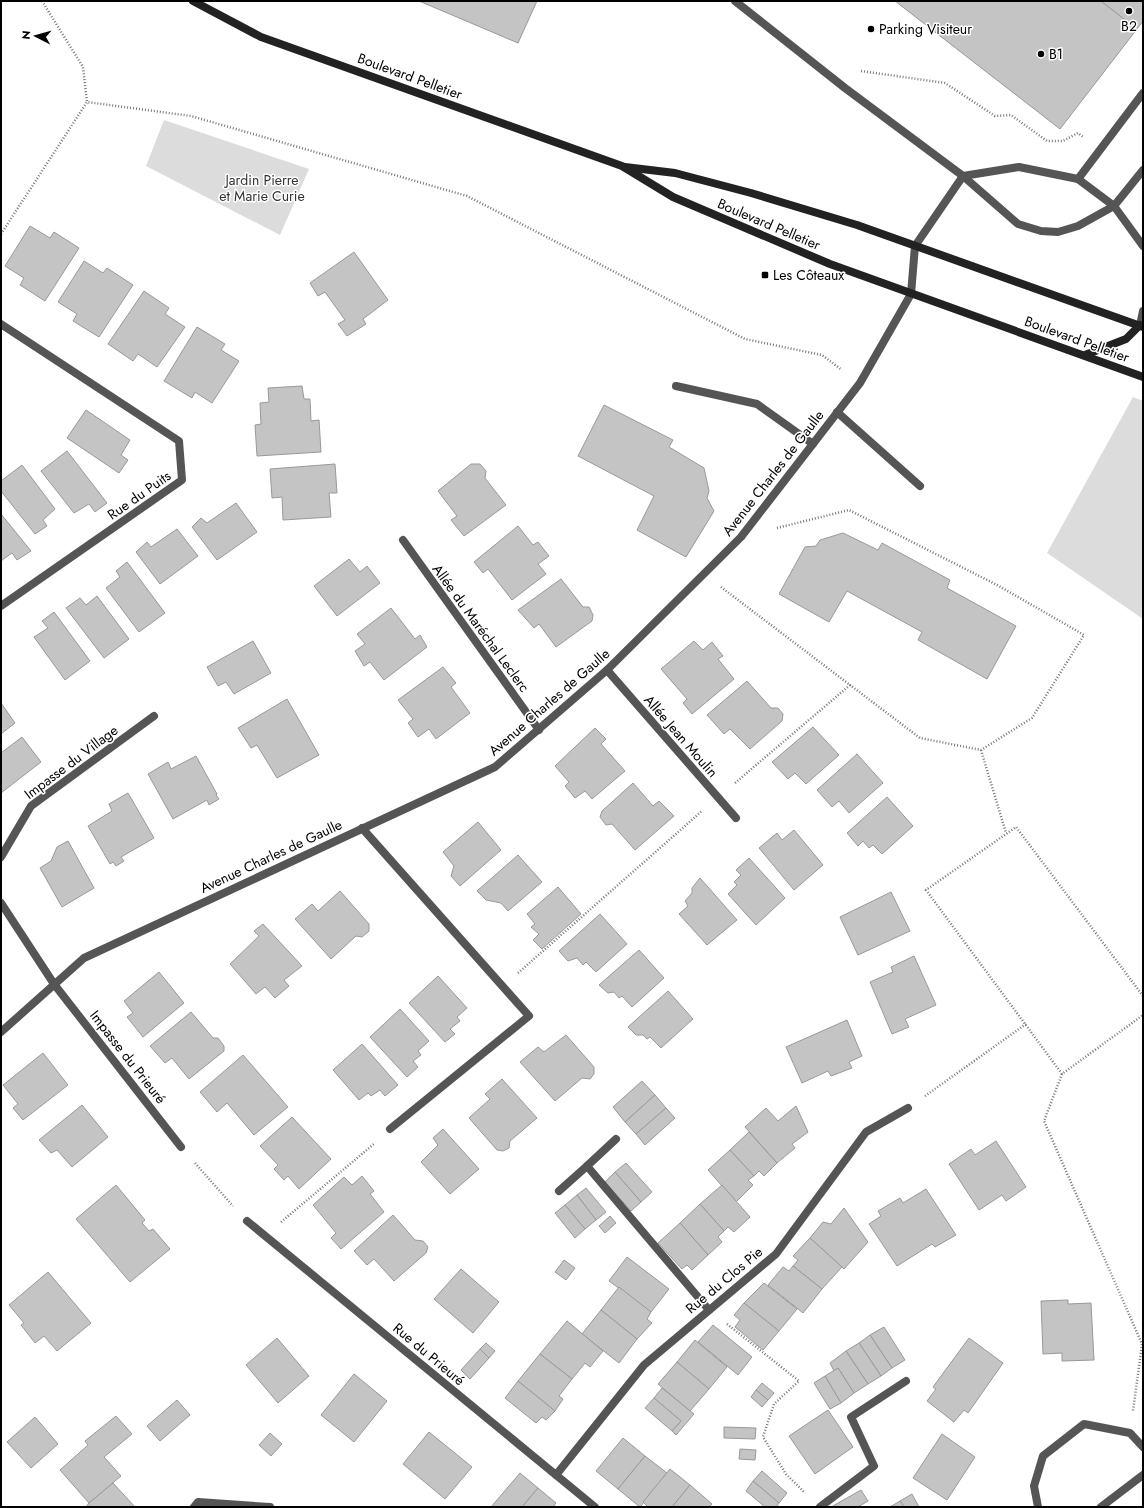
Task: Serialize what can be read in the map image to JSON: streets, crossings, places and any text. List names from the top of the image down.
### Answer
{
  "streets": {
    "main road": ["Boulevard Pelletier"],
    "street": [
      "Avenue Charles de Gaulle",
      "Rue du Puits",
      "Allée du Maréchal Leclerc",
      "Allée Jean Moulin",
      "Impasse du Village",
      "Impasse du Prieuré",
      "Rue du Clos Pie",
      "Rue du Prieuré"
    ]
  },
  "crossings": [
    ["Boulevard Pelletier", "Avenue Charles de Gaulle"],
    ["Avenue Charles de Gaulle", "Allée du Maréchal Leclerc"],
    ["Avenue Charles de Gaulle", "Allée Jean Moulin"],
    ["Avenue Charles de Gaulle", "Impasse du Prieuré"],
    ["Rue du Clos Pie", "Rue du Prieuré"]
  ],
  "parks": ["Jardin Pierre et Marie Curie"],
  "places": {
    "other": ["B2", "Parking Visiteur", "B1"],
    "transit": ["Les Côteaux"]
  },
  "north": "left"
}
